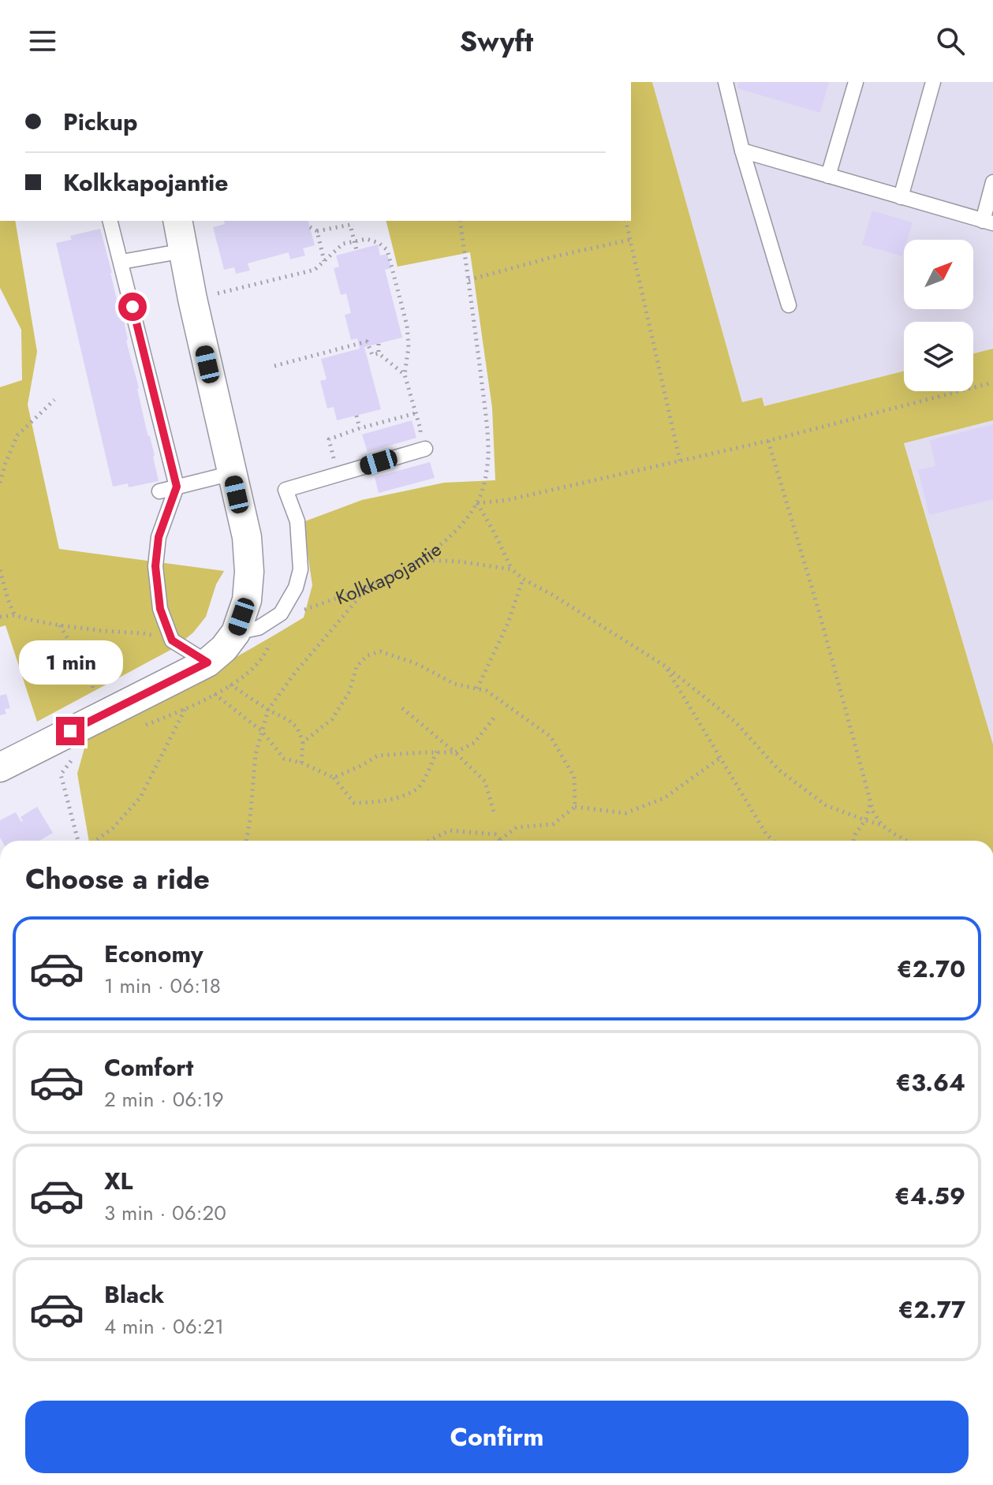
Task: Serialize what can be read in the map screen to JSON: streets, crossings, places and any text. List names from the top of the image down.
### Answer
{
  "streets": {
    "path": ["Kolkkapojantie"]
  },
  "north": "top right",
  "page": {
    "header": "Swyft",
    "banner": ["Pickup", "Kolkkapojantie"],
    "bubble": "1 min",
    "heading": "Choose a ride",
    "list": [
      {
        "name": "Economy",
        "note": "1 min · 06:18",
        "value": "€2.70"
      },
      {
        "name": "Comfort",
        "note": "2 min · 06:19",
        "value": "€3.64"
      },
      {
        "name": "XL",
        "note": "3 min · 06:20",
        "value": "€4.59"
      },
      {
        "name": "Black",
        "note": "4 min · 06:21",
        "value": "€2.77"
      }
    ],
    "buttons": "Confirm"
  }
}
